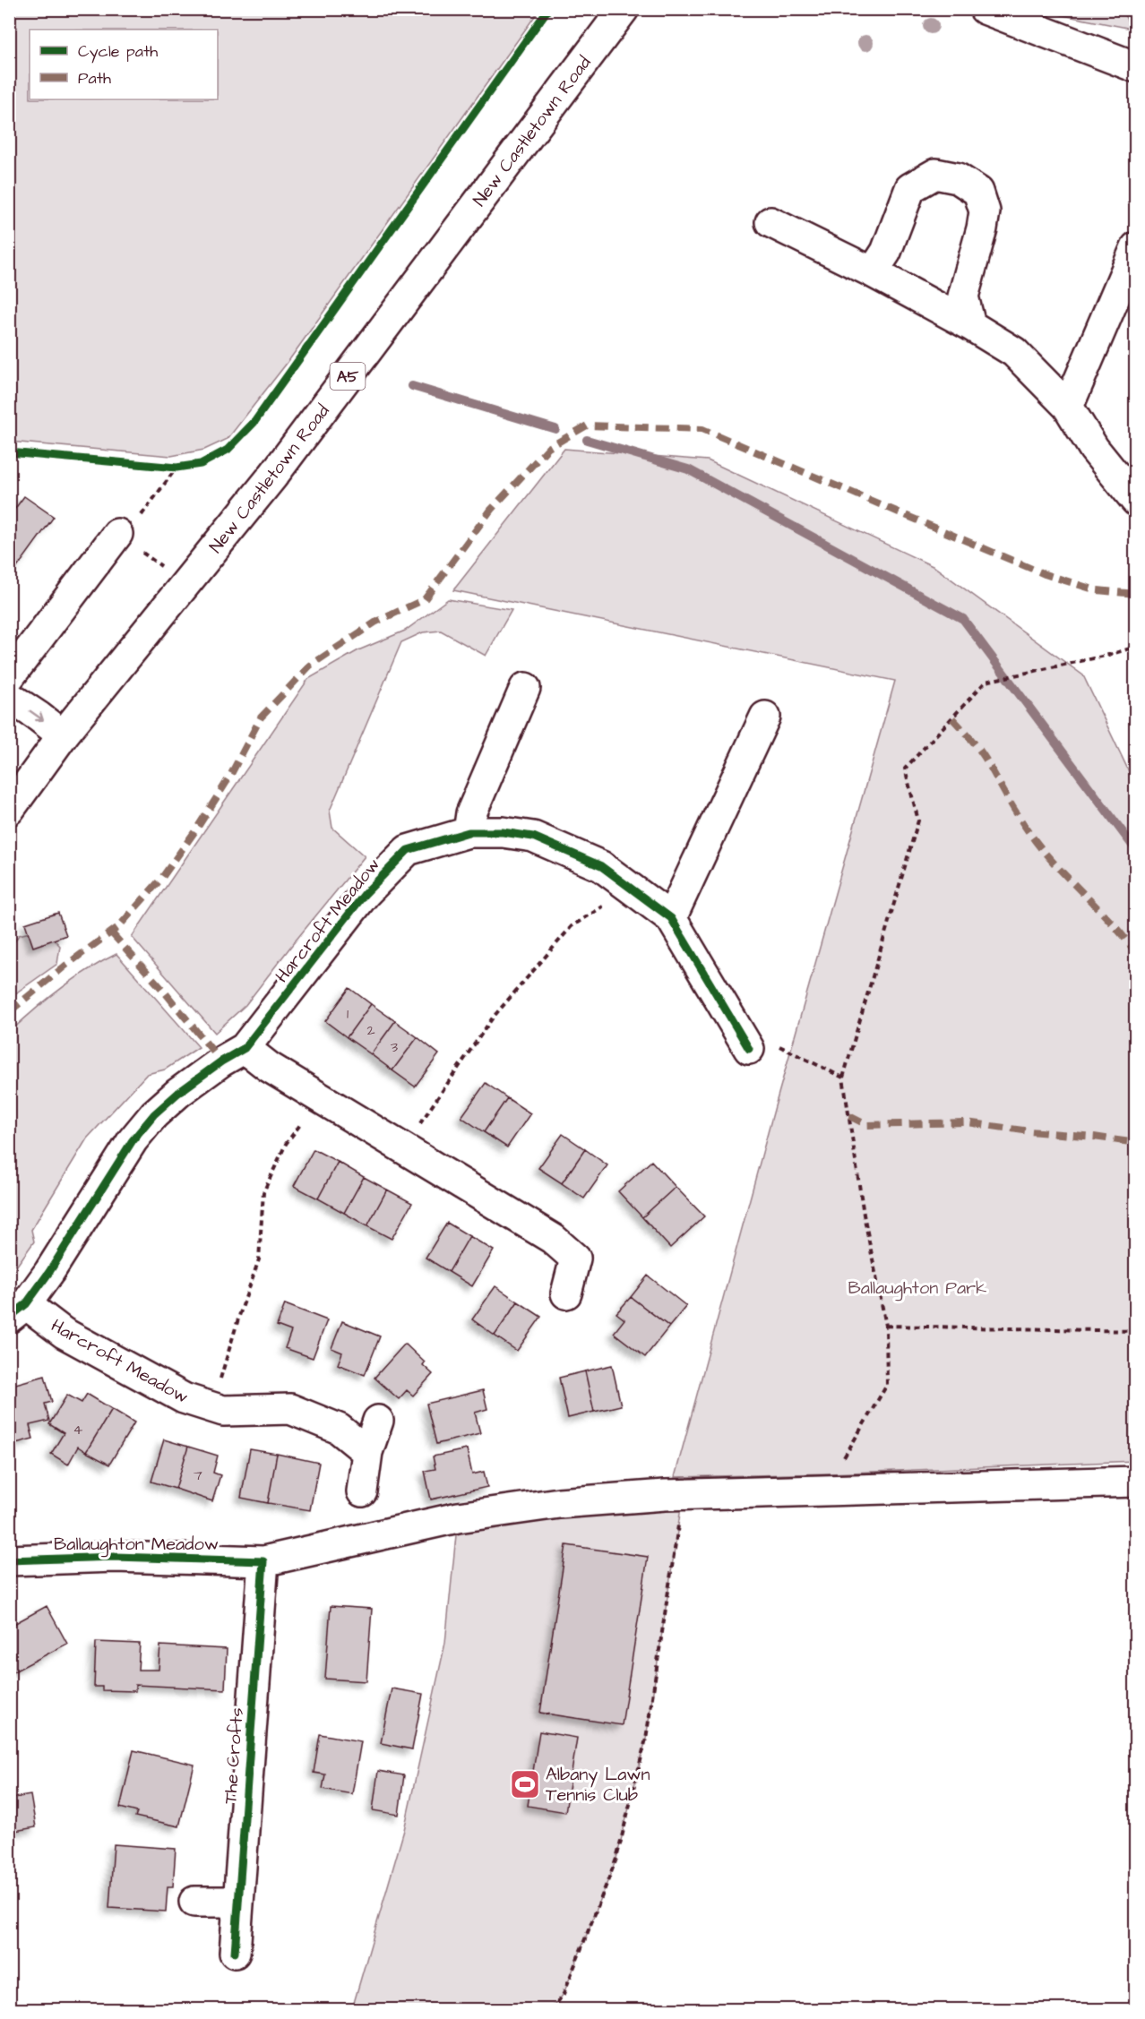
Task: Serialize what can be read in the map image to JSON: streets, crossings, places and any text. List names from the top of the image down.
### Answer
{
  "streets": {
    "main road": [
      "New Castletown Road",
      "A5",
      "Harcroft Meadow",
      "Ballaughton Meadow",
      "The Crofts"
    ]
  },
  "crossings": [
    ["New Castletown Road", "A5"],
    ["Ballaughton Meadow", "The Crofts"]
  ],
  "parks": ["Ballaughton Park"],
  "places": {
    "sports": ["Albany Lawn Tennis Club"]
  },
  "house_numbers": [
    "1",
    "2",
    "3",
    "4",
    "7"
  ],
  "legend": ["Cycle path", "Path"]
}
